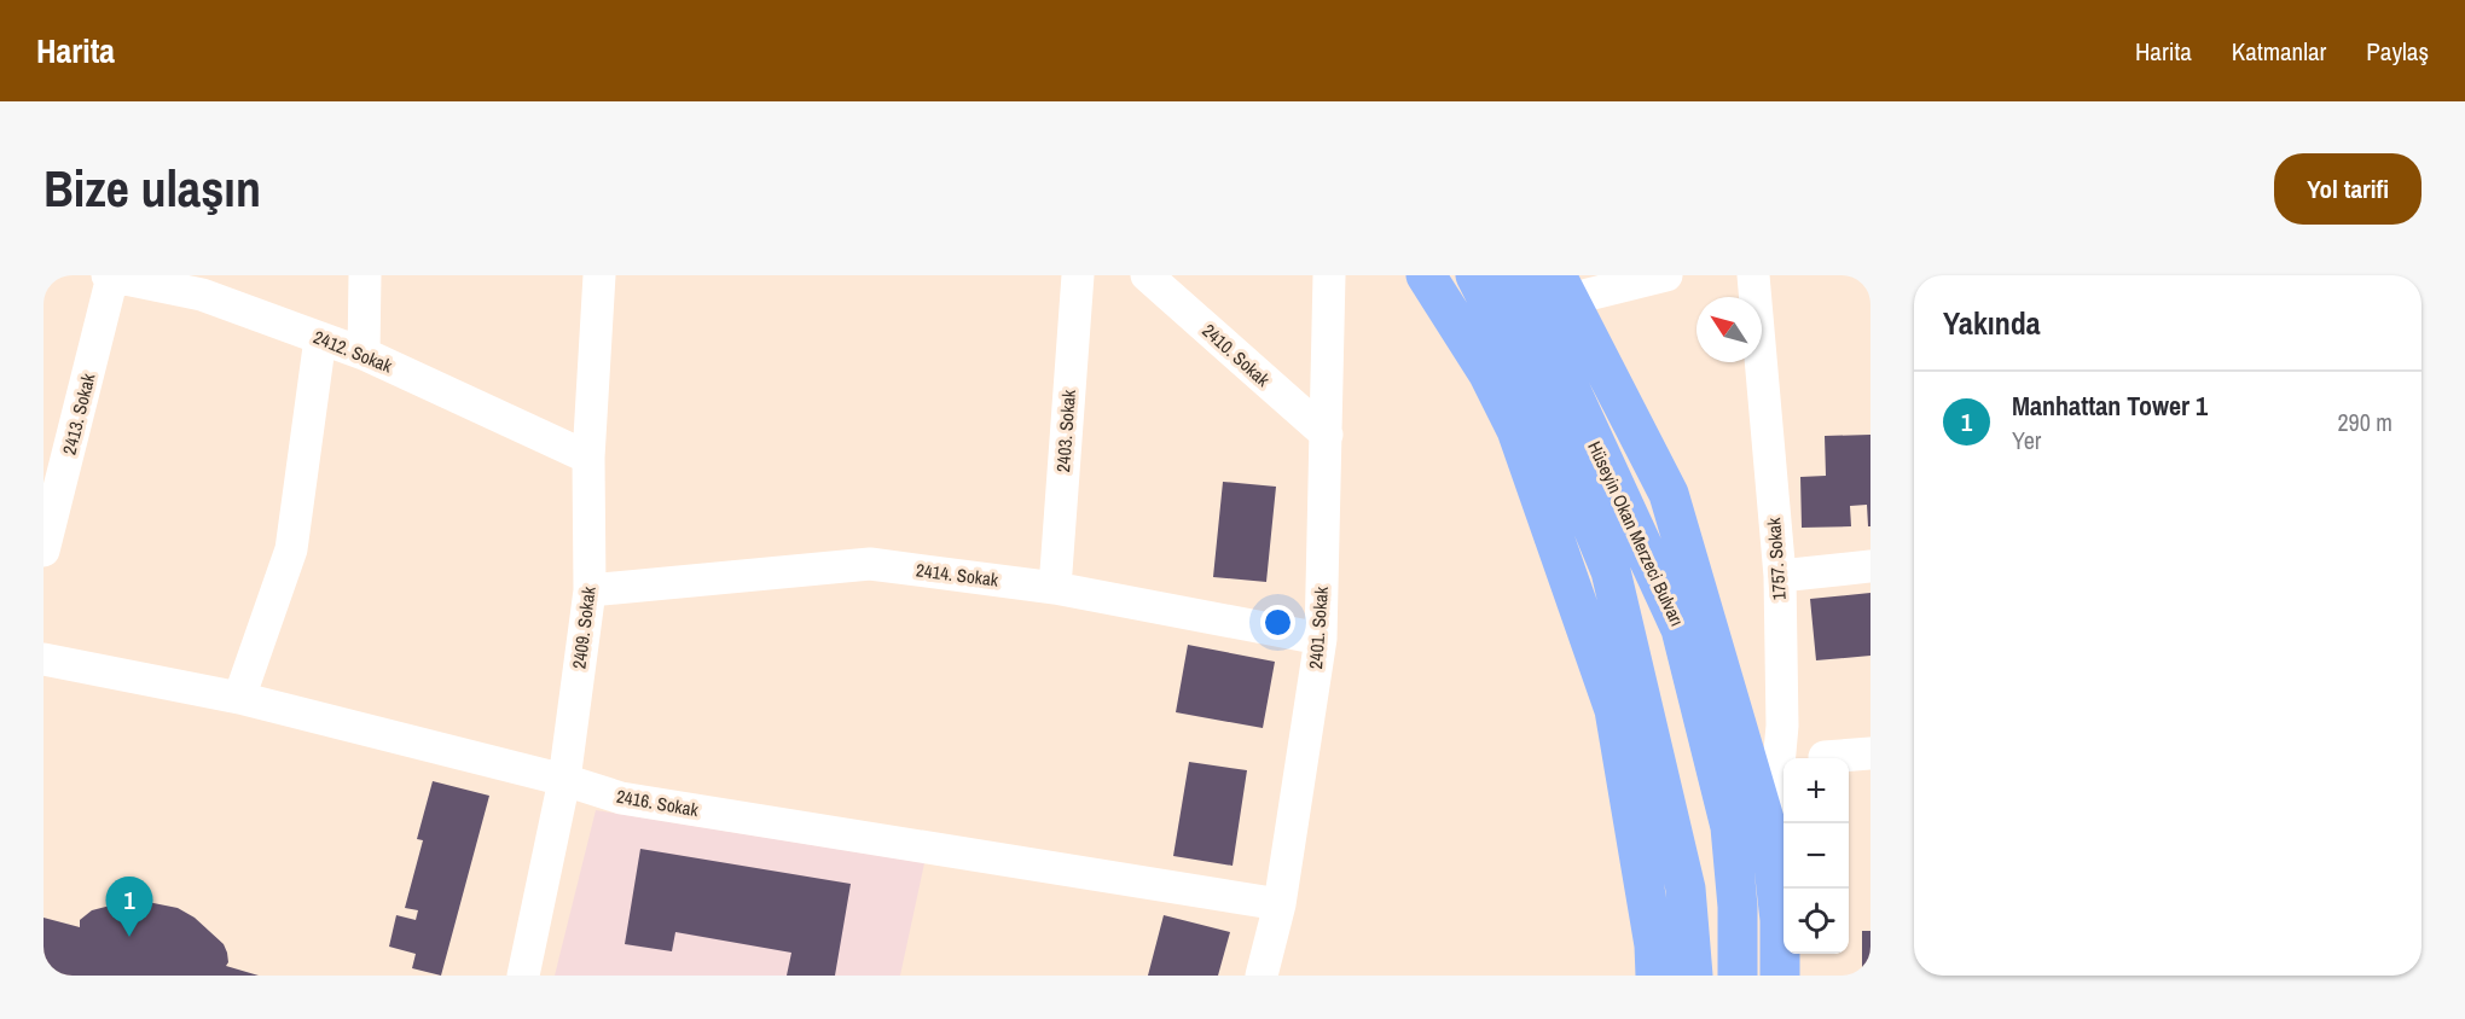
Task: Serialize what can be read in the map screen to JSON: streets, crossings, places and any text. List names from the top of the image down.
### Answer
{
  "streets": {
    "main road": ["Hüseyin Okan Merzeci Bulvarı"],
    "street": [
      "2412. Sokak",
      "2410. Sokak",
      "2413. Sokak",
      "2403. Sokak",
      "1757. Sokak",
      "2414. Sokak",
      "2409. Sokak",
      "2401. Sokak",
      "2416. Sokak"
    ]
  },
  "crossings": [
    ["2412. Sokak", "2413. Sokak"],
    ["2412. Sokak", "2409. Sokak"],
    ["2410. Sokak", "2401. Sokak"],
    ["2403. Sokak", "2414. Sokak"],
    ["2414. Sokak", "2409. Sokak"],
    ["2414. Sokak", "2401. Sokak"],
    ["2409. Sokak", "2416. Sokak"],
    ["2401. Sokak", "2416. Sokak"]
  ],
  "north": "top left",
  "page": {
    "header": "Harita",
    "nav": ["Harita", "Katmanlar", "Paylaş"],
    "buttons": "Yol tarifi",
    "title": "Bize ulaşın",
    "heading": "Yakında",
    "list": [
      {
        "mark": "1",
        "name": "Manhattan Tower 1",
        "note": "Yer",
        "value": "290 m"
      }
    ],
    "map_buttons": ["+", "−"],
    "pins": "1"
  }
}
